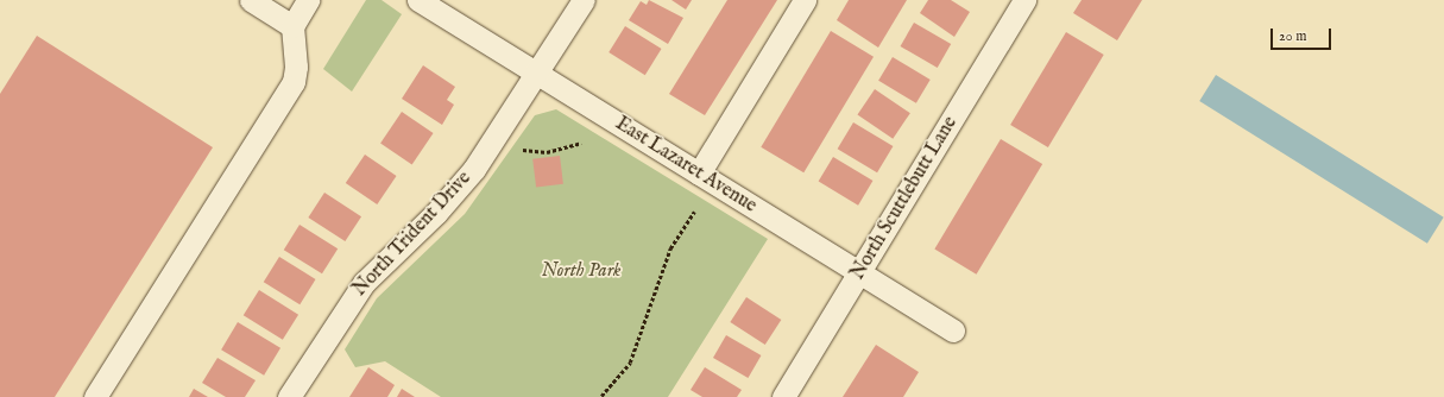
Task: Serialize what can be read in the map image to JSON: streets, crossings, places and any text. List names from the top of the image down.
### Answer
{
  "streets": {
    "street": ["East Lazaret Avenue", "North Scuttlebutt Lane", "North Trident Drive"]
  },
  "crossings": [
    ["East Lazaret Avenue", "North Scuttlebutt Lane"],
    ["East Lazaret Avenue", "North Trident Drive"]
  ],
  "parks": ["North Park"],
  "scale_bar": "20 m"
}
